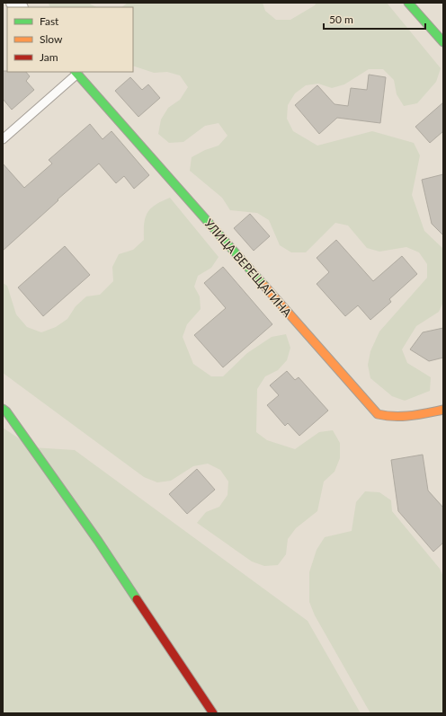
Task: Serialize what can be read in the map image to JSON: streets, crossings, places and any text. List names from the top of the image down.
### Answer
{
  "streets": {
    "street": ["УЛИЦА ВЕРЕЩАГИНА"]
  },
  "legend": ["Fast", "Slow", "Jam"],
  "scale_bar": "50 m"
}
